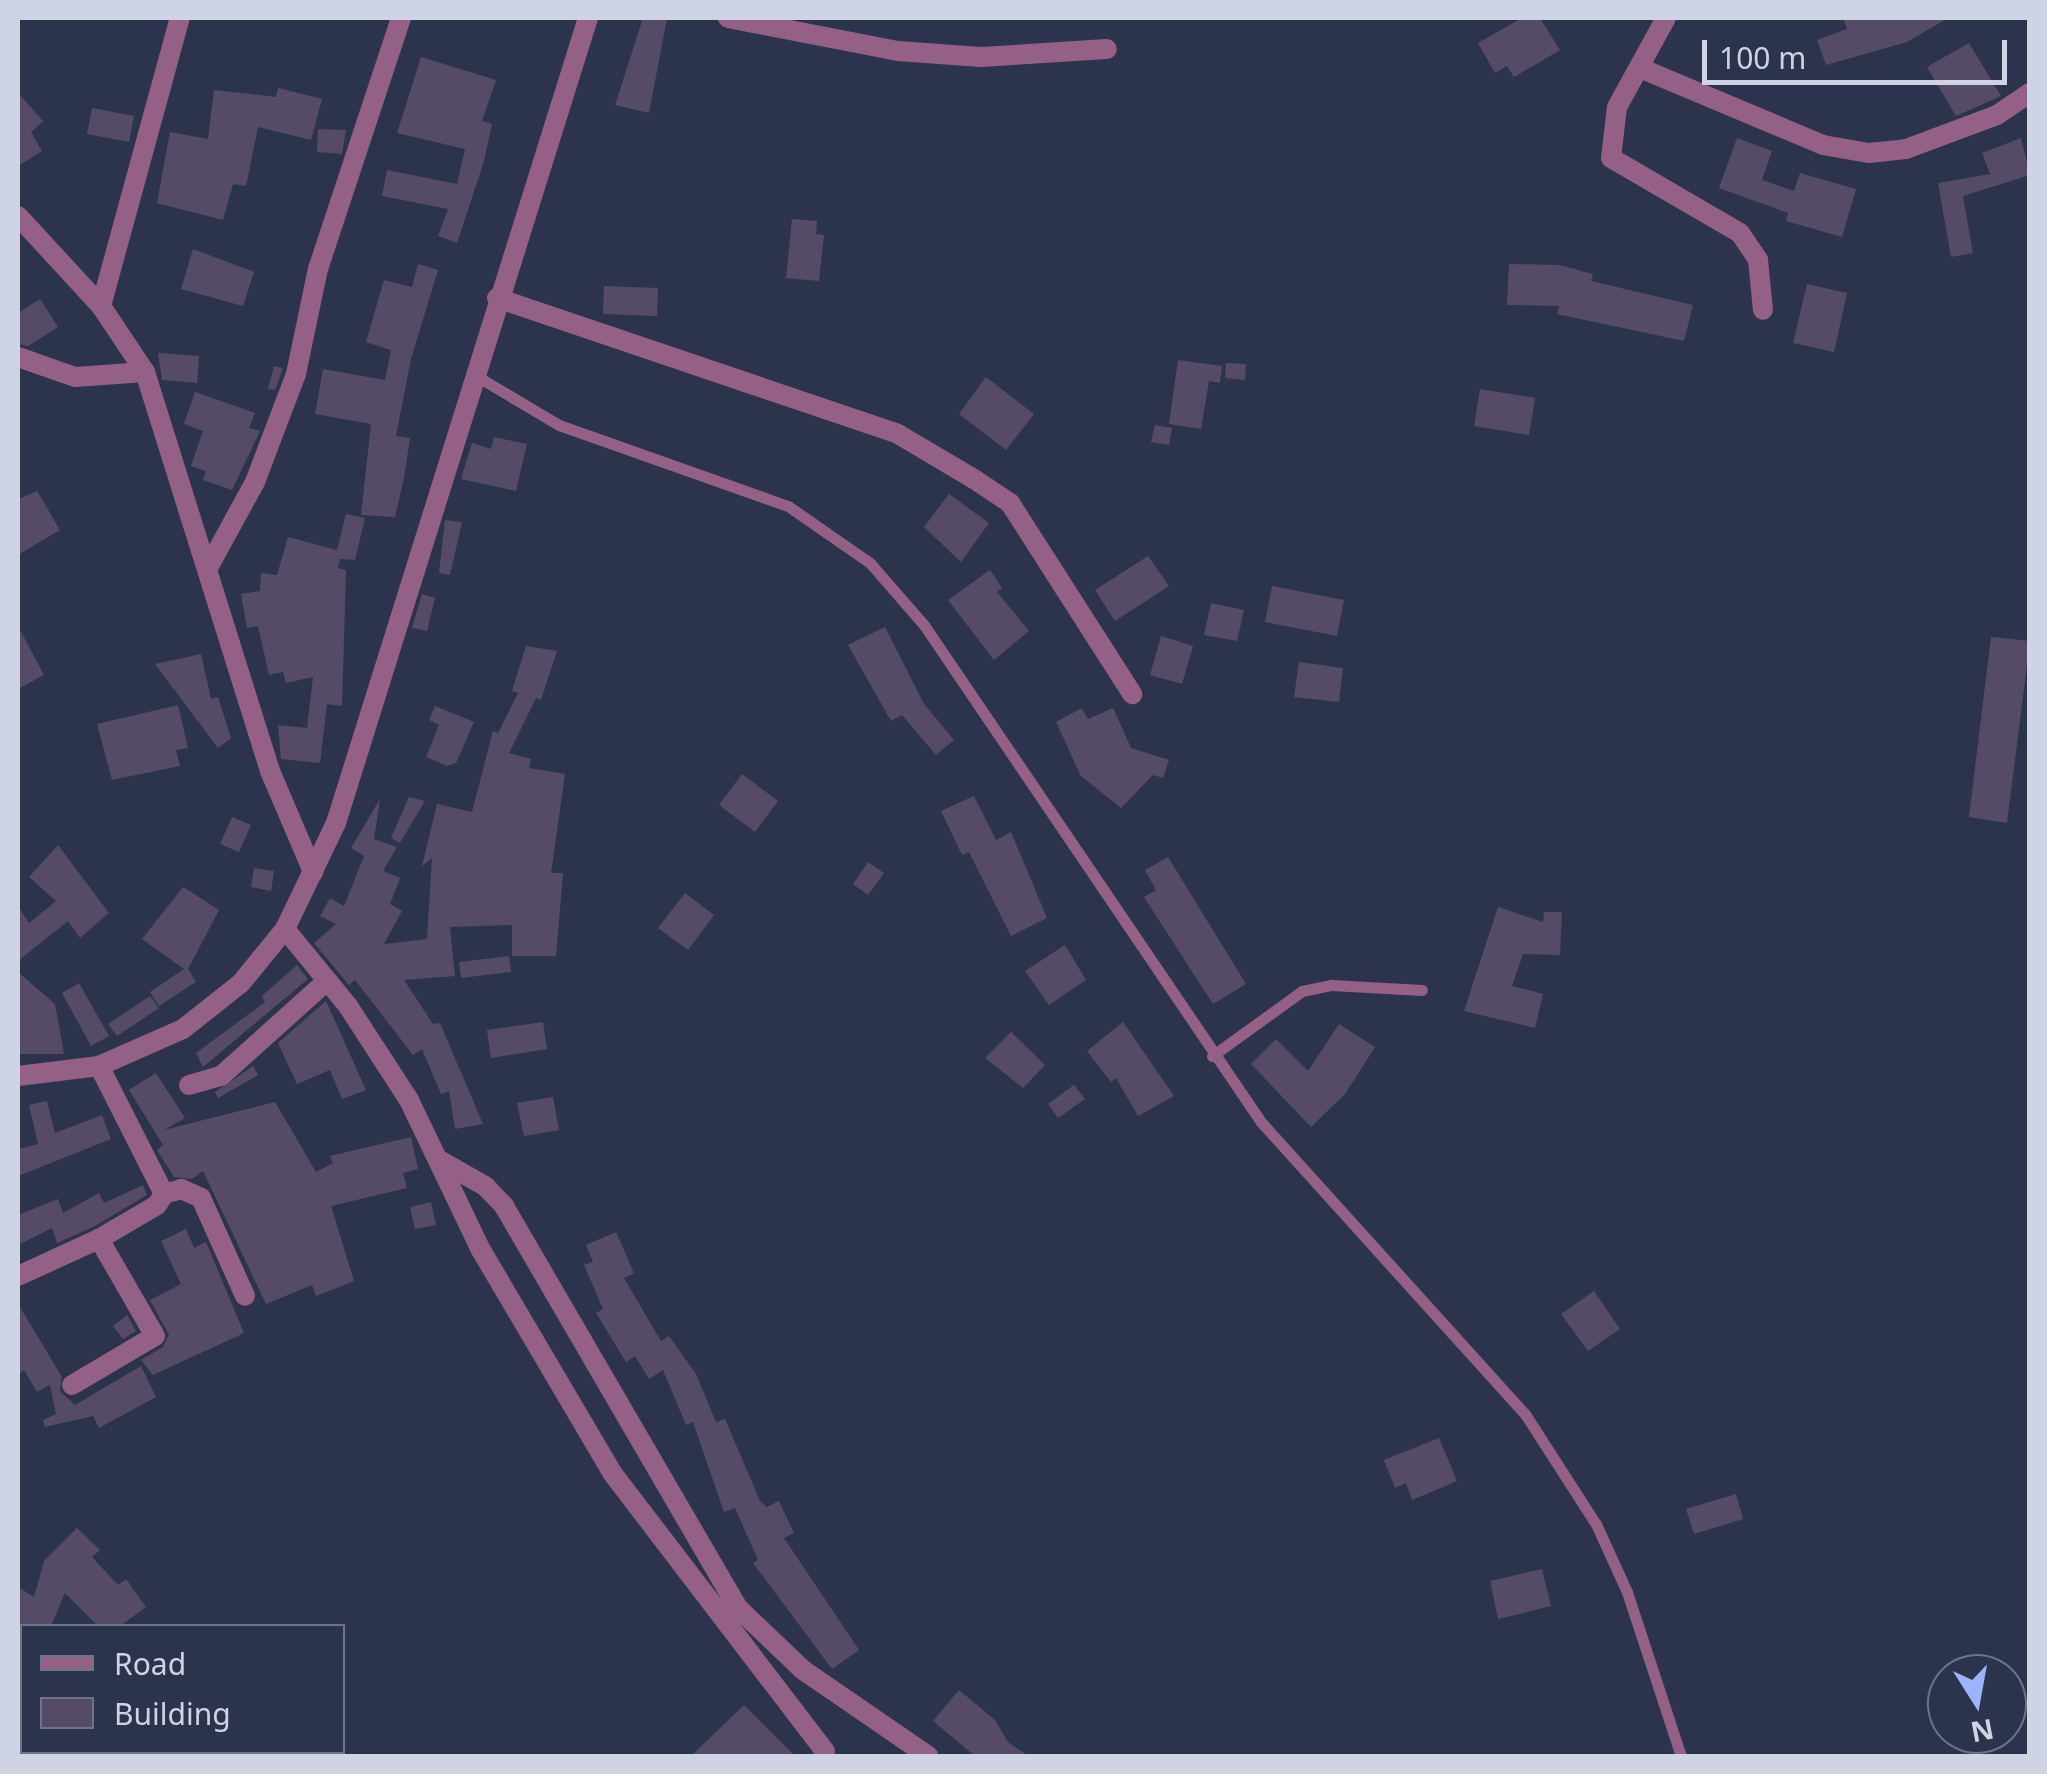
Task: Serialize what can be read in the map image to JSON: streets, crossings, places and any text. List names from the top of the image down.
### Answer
{
  "legend": ["Road", "Building"],
  "scale_bar": "100 m",
  "north": "bottom"
}
